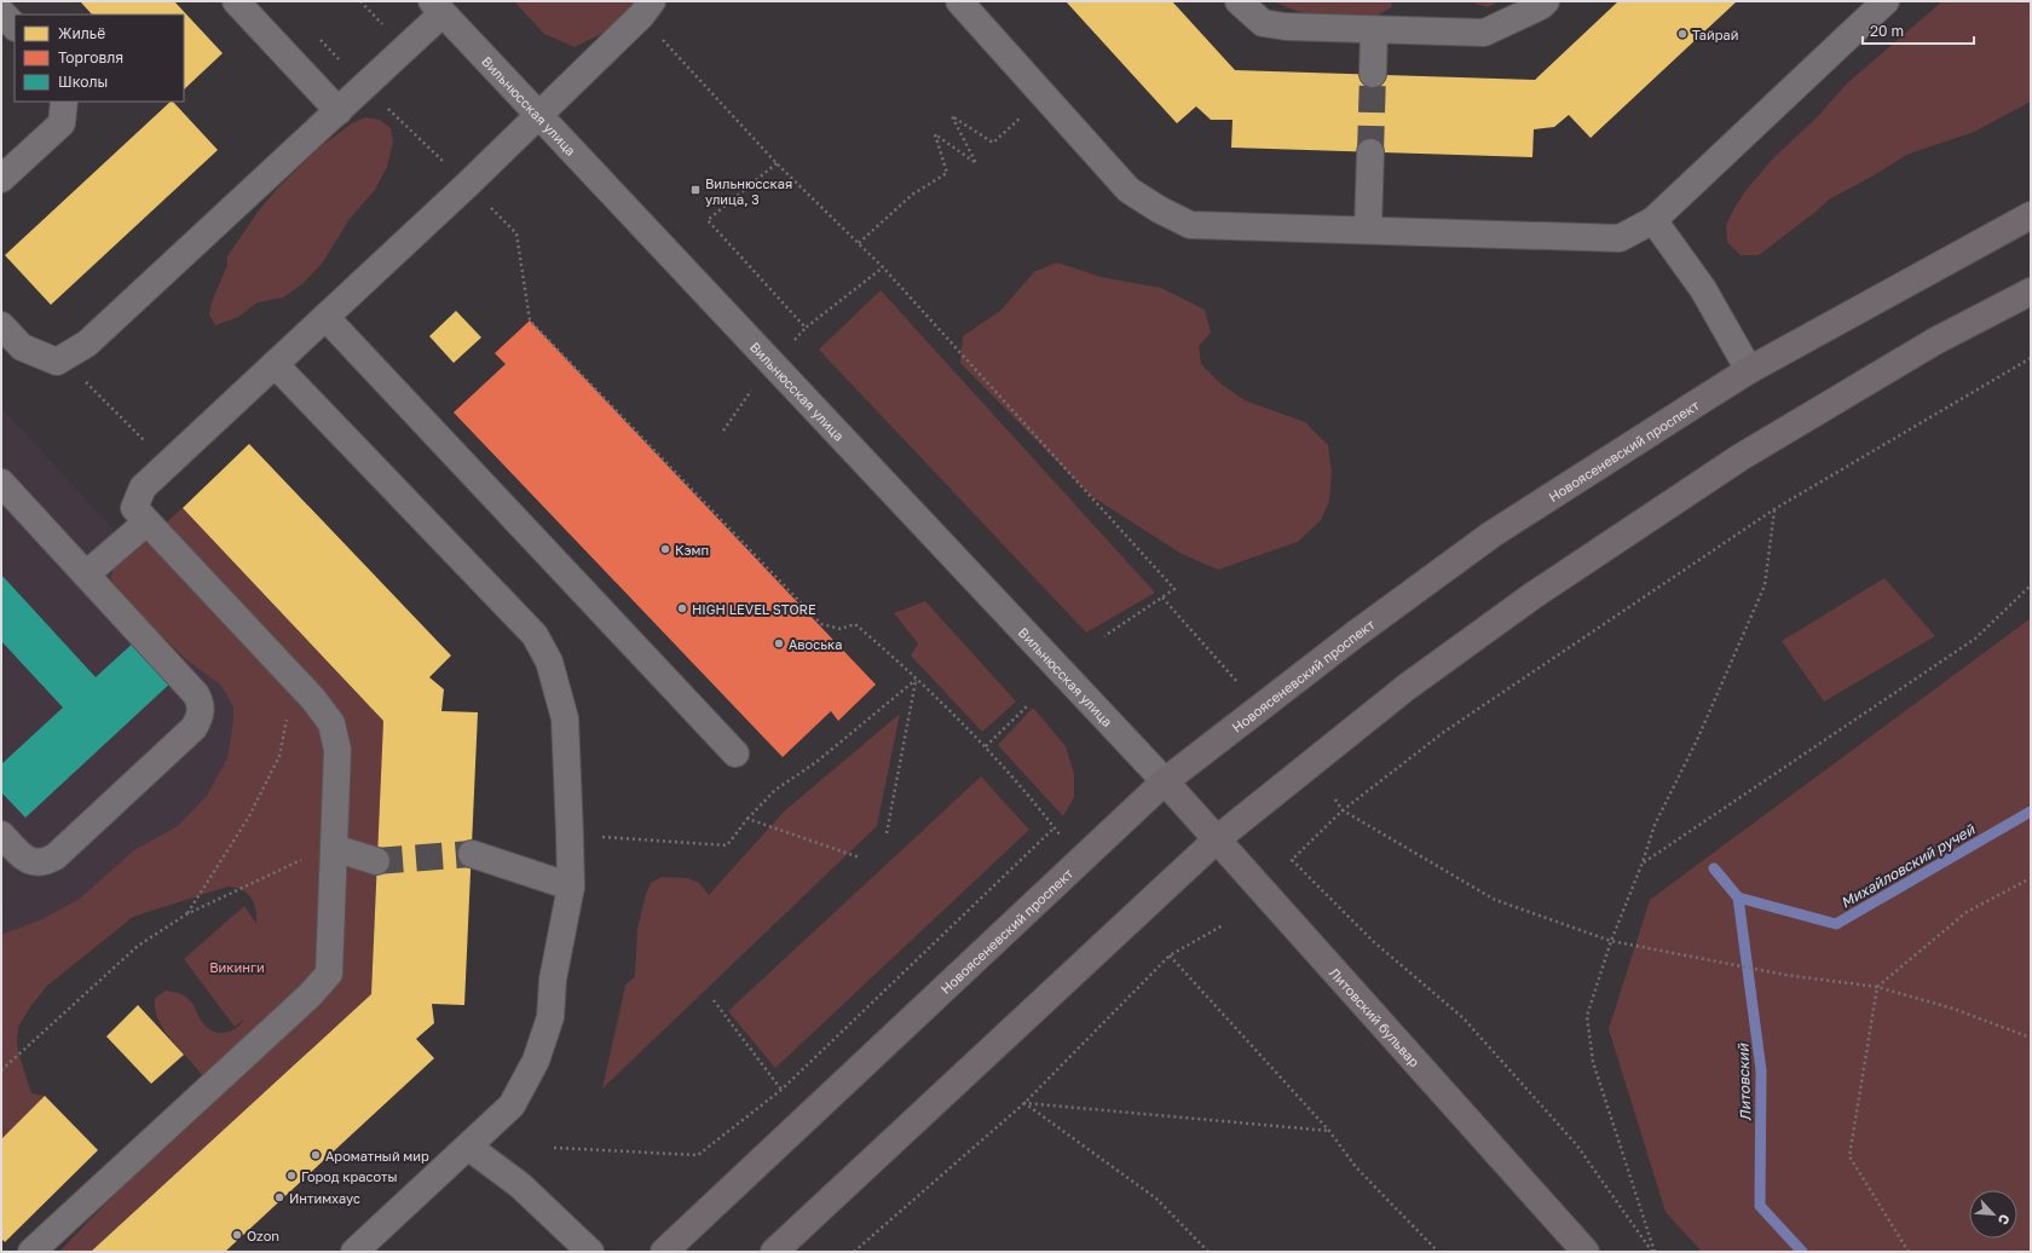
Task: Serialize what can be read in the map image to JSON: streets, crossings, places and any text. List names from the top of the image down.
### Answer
{
  "streets": {
    "main road": ["Новоясеневский проспект", "Литовский бульвар"],
    "street": ["Вильнюсская улица"]
  },
  "crossings": [
    ["Вильнюсская улица", "Новоясеневский проспект"],
    ["Вильнюсская улица", "Литовский бульвар"],
    ["Новоясеневский проспект", "Литовский бульвар"]
  ],
  "water": ["Михайловский ручей", "Литовский"],
  "parks": ["Викинги"],
  "places": {
    "other": [
      "Тайрай",
      "Кэмп",
      "HIGH LEVEL STORE",
      "Авоська",
      "Ароматный мир",
      "Город красоты",
      "Интимхаус",
      "Ozon"
    ],
    "transit": ["Вильнюсская улица, 3"]
  },
  "legend": ["Жильё", "Торговля", "Школы"],
  "scale_bar": "20 m",
  "north": "bottom right"
}
